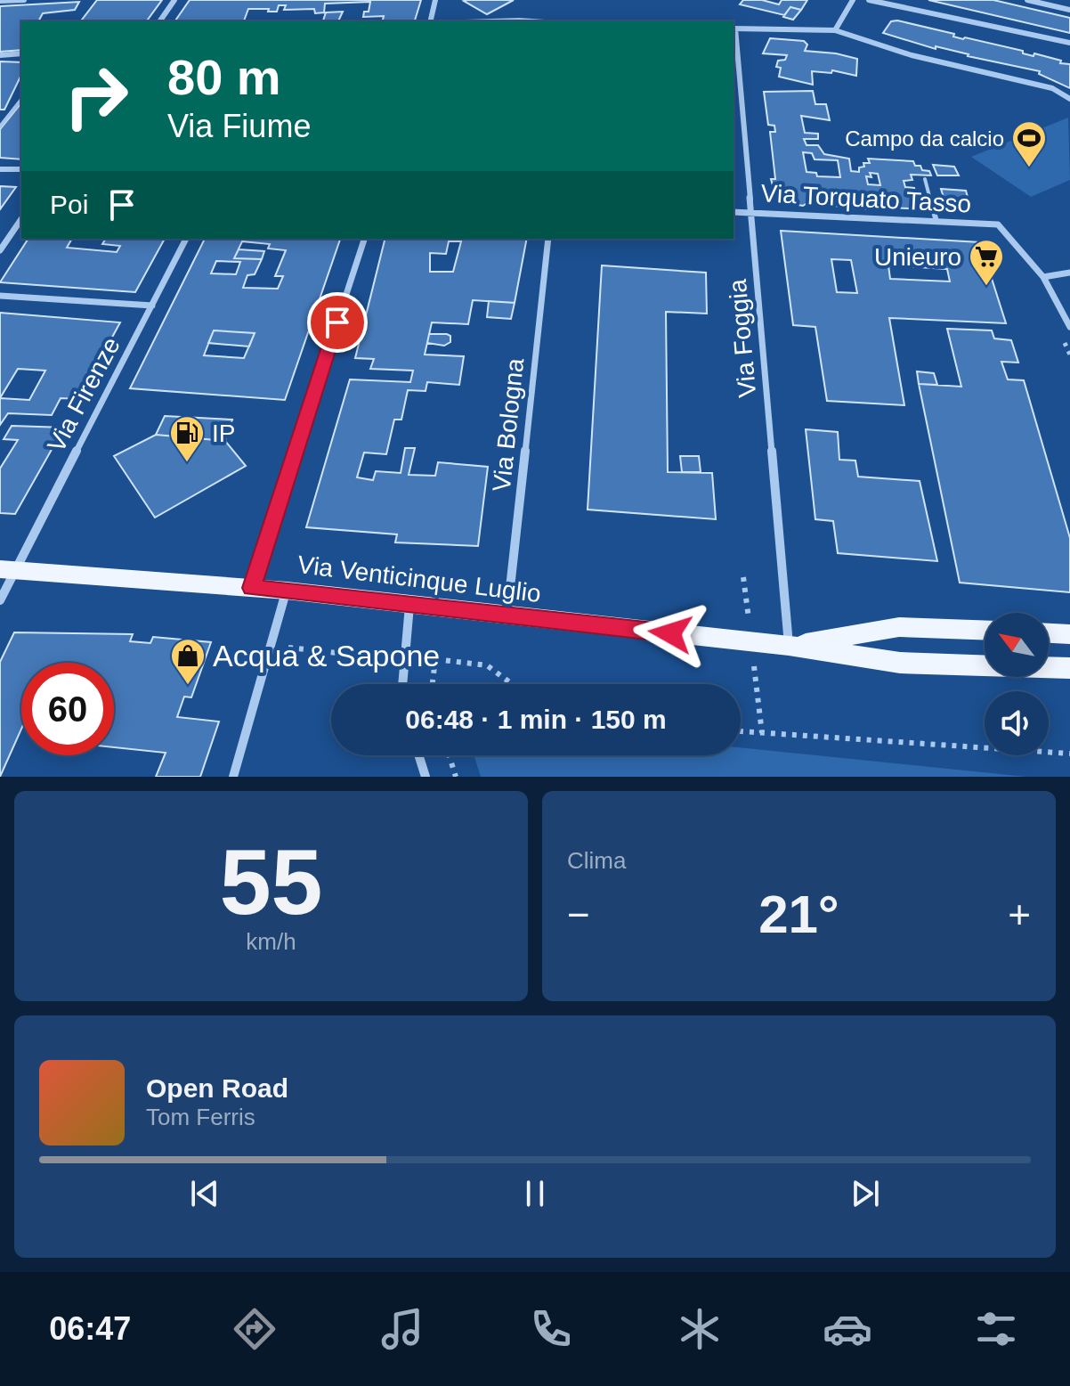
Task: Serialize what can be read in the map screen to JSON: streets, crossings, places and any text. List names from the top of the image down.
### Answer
{
  "streets": {
    "main road": ["Via Venticinque Luglio"],
    "street": [
      "Via Torquato Tasso",
      "Via Foggia",
      "Via Firenze",
      "Via Bologna"
    ]
  },
  "crossings": [
    ["Via Torquato Tasso", "Via Foggia"],
    ["Via Foggia", "Via Venticinque Luglio"],
    ["Via Firenze", "Via Venticinque Luglio"],
    ["Via Bologna", "Via Venticinque Luglio"]
  ],
  "places": {
    "sports": ["Campo da calcio"],
    "supermarket": ["Unieuro"],
    "fuel station": ["IP"],
    "shop": ["Acqua & Sapone"]
  },
  "north": "top left",
  "page": {
    "turn": ["80 m", "Via Fiume"],
    "then": "Poi",
    "limit": "60",
    "trip": "06:48 · 1 min · 150 m",
    "tile": [
      ["55", "km/h"],
      "Clima"
    ],
    "heat": ["−", "21°", "+"],
    "song": ["Open Road", "Tom Ferris"],
    "tabs": "06:47"
  }
}
